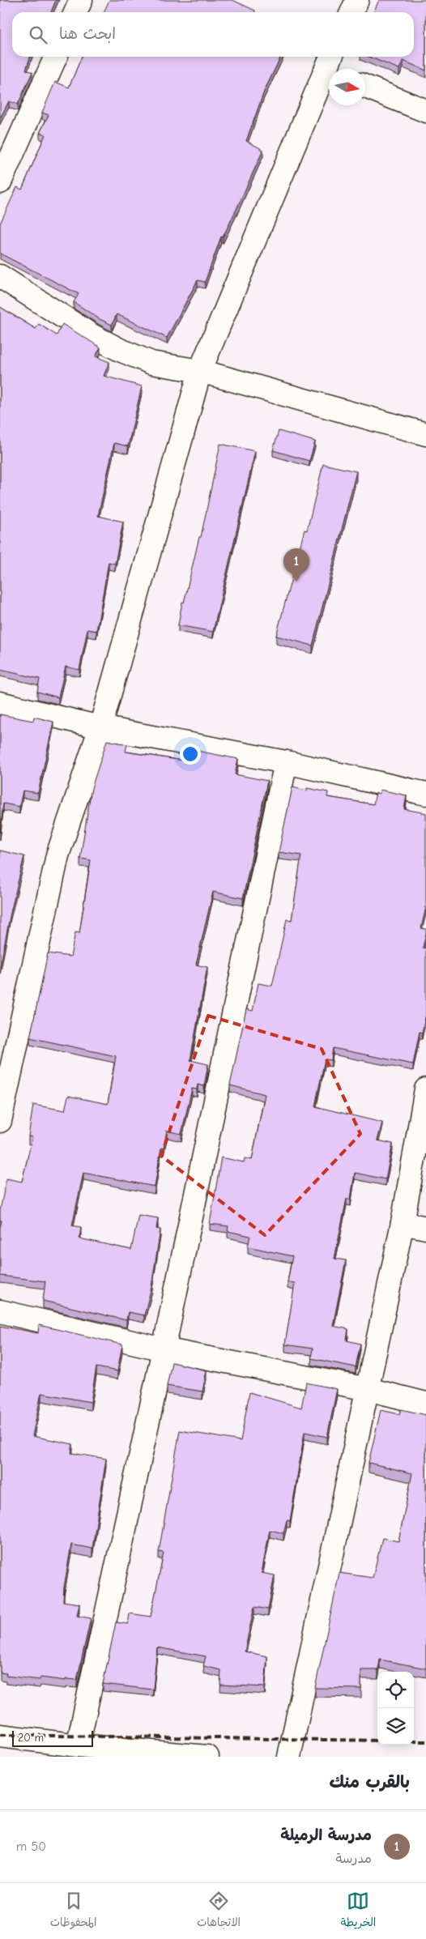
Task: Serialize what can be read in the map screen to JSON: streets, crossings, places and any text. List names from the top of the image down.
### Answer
{
  "scale_bar": "20 m",
  "north": "right",
  "page": {
    "search": "ابحث هنا",
    "pins": "1",
    "scale": "20 m",
    "heading": "بالقرب منك",
    "list": [
      {
        "mark": "1",
        "name": "مدرسة الرميلة",
        "note": "مدرسة",
        "value": "50 m"
      }
    ],
    "nav": ["الخريطة", "الاتجاهات", "المحفوظات"]
  }
}
